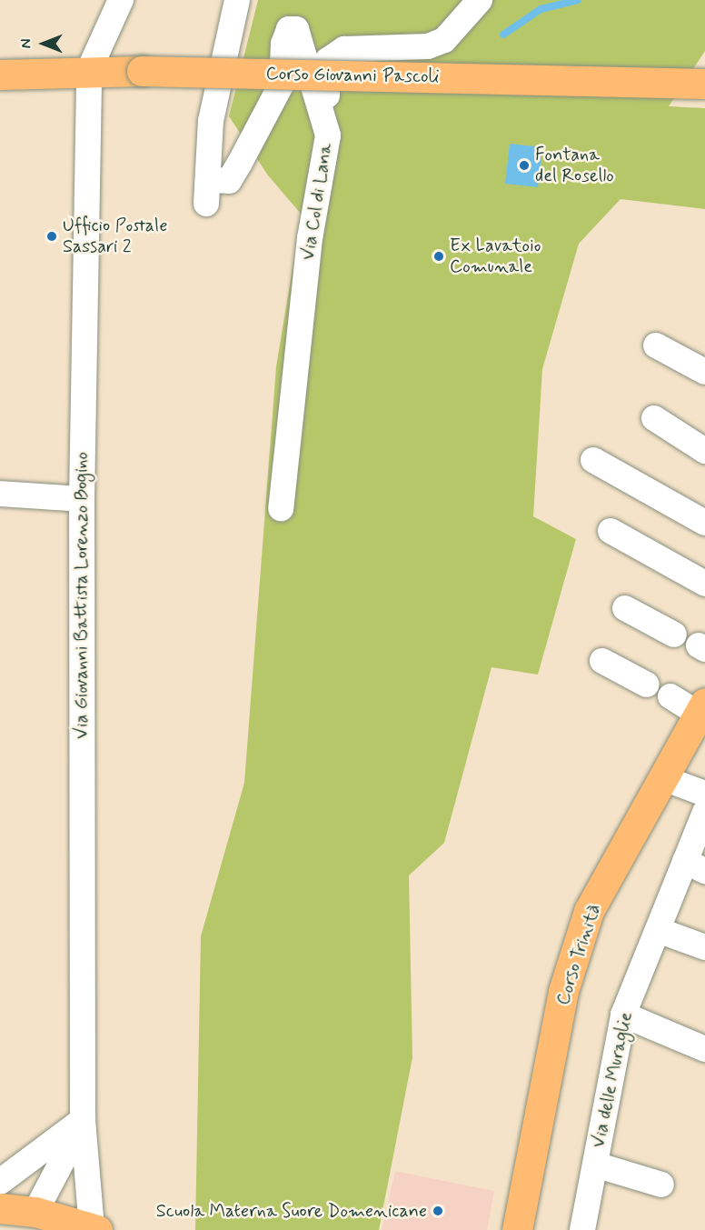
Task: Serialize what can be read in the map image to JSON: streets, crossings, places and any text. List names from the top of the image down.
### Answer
{
  "streets": {
    "main road": ["Corso Giovanni Pascoli", "Corso Trinità"],
    "street": ["Via Col di Lana", "Via Giovanni Battista Lorenzo Bogino", "Via delle Muraglie"]
  },
  "crossings": [
    ["Corso Giovanni Pascoli", "Via Giovanni Battista Lorenzo Bogino"]
  ],
  "places": [
    "Fontana del Rosello",
    "Ufficio Postale Sassari 2",
    "Ex Lavatoio Comunale",
    "Scuola Materna Suore Domenicane"
  ],
  "north": "left"
}
